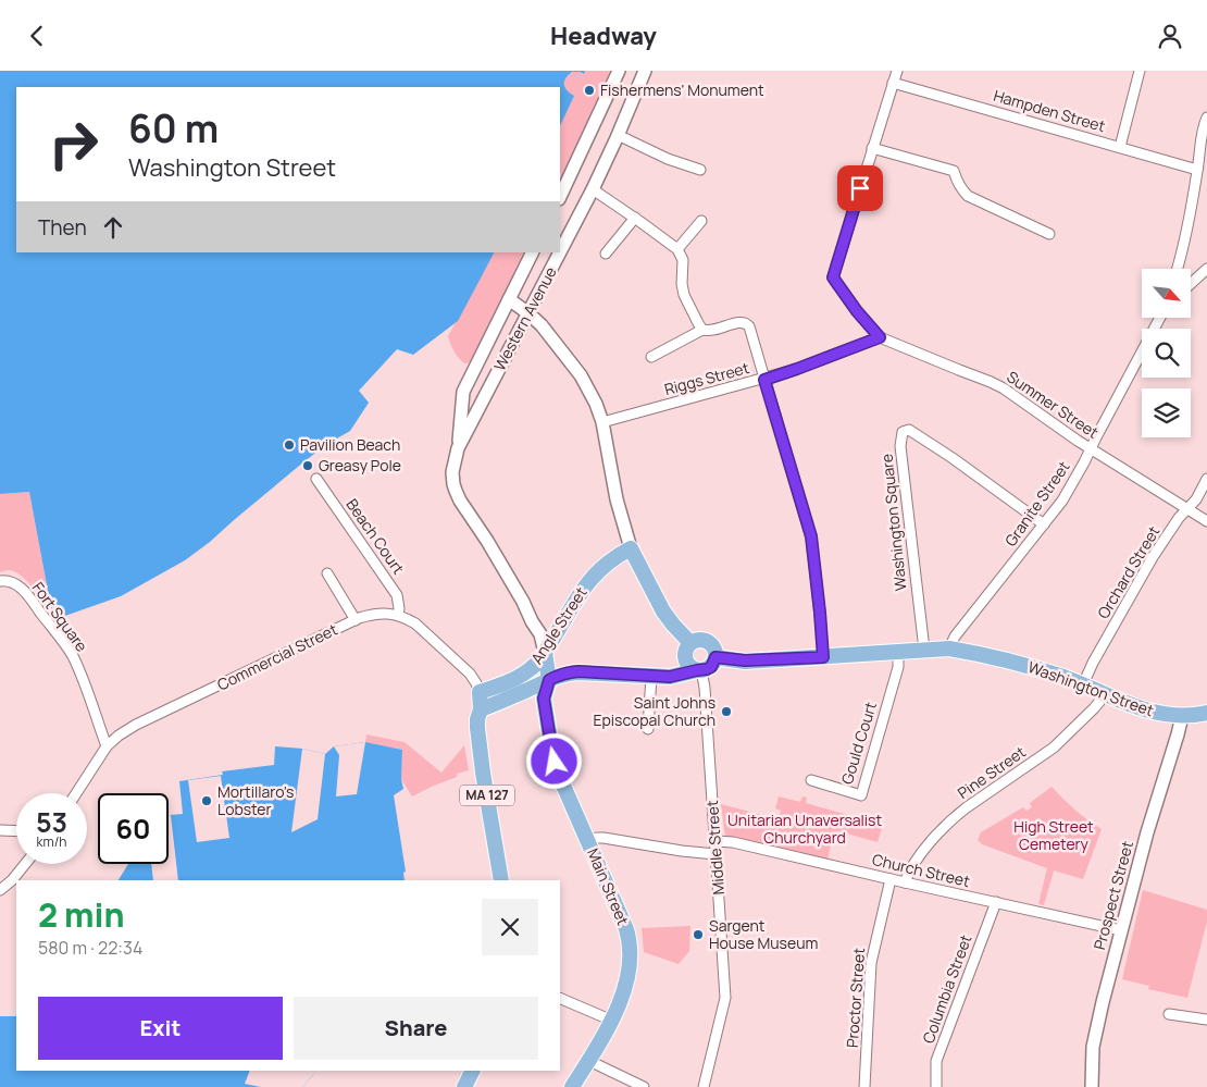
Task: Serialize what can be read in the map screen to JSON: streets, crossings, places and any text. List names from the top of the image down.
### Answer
{
  "streets": {
    "main road": [
      "Western Avenue",
      "Angle Street",
      "Washington Street",
      "MA 127",
      "Main Street",
      "Prospect Street"
    ],
    "street": [
      "Hampden Street",
      "Riggs Street",
      "Summer Street",
      "Granite Street",
      "Washington Square",
      "Beach Court",
      "Orchard Street",
      "Fort Square",
      "Commercial Street",
      "Gould Court",
      "Pine Street",
      "Middle Street",
      "Church Street",
      "Columbia Street",
      "Proctor Street"
    ]
  },
  "crossings": [
    ["Western Avenue", "Angle Street"],
    ["Western Avenue", "Main Street"],
    ["Riggs Street", "Summer Street"],
    ["Summer Street", "Granite Street"],
    ["Summer Street", "Orchard Street"],
    ["Granite Street", "Washington Square"],
    ["Granite Street", "Washington Street"],
    ["Washington Square", "Washington Street"],
    ["Beach Court", "Commercial Street"],
    ["Orchard Street", "Washington Street"],
    ["Fort Square", "Commercial Street"],
    ["Angle Street", "MA 127"],
    ["Washington Street", "Gould Court"],
    ["Washington Street", "Pine Street"],
    ["Washington Street", "Middle Street"],
    ["Washington Street", "Prospect Street"],
    ["Pine Street", "Church Street"],
    ["Middle Street", "Church Street"],
    ["Church Street", "Prospect Street"],
    ["Church Street", "Columbia Street"],
    ["Church Street", "Proctor Street"]
  ],
  "parks": ["Unitarian Unaversalist Churchyard", "High Street Cemetery"],
  "places": [
    "Fishermens' Monument",
    "Pavilion Beach",
    "Greasy Pole",
    "Saint Johns Episcopal Church",
    "Mortillaro's Lobster",
    "Sargent House Museum"
  ],
  "north": "bottom right",
  "page": {
    "header": "Headway",
    "turn": ["60 m", "Washington Street"],
    "then": "Then",
    "speed": "53 km/h",
    "limit": "60",
    "heading": ["2 min", "580 m · 22:34"],
    "buttons": ["Exit", "Share"]
  }
}
